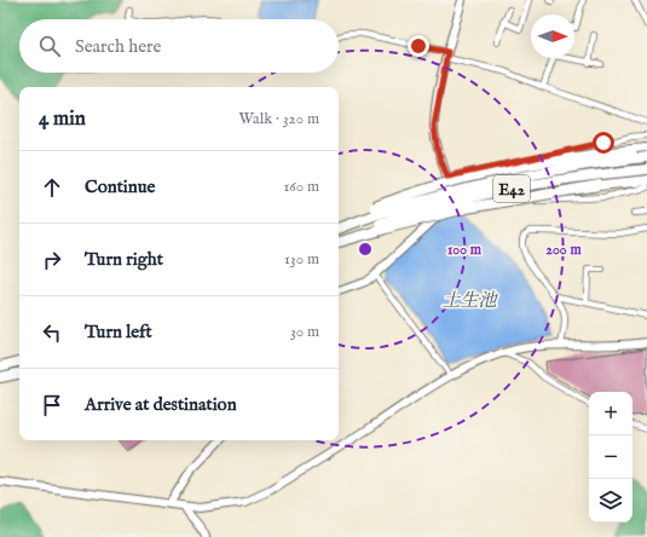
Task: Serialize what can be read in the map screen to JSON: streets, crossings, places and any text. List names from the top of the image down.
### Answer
{
  "streets": {
    "highway": ["E42"]
  },
  "water": ["土生池"],
  "north": "right",
  "page": {
    "search": "Search here",
    "heading": ["4 min", "Walk · 320 m"],
    "list": [
      ["Continue", "160 m"],
      ["Turn right", "130 m"],
      ["Turn left", "30 m"],
      "Arrive at destination"
    ],
    "map_buttons": ["+", "−"]
  },
  "rings": ["100 m", "200 m"]
}
